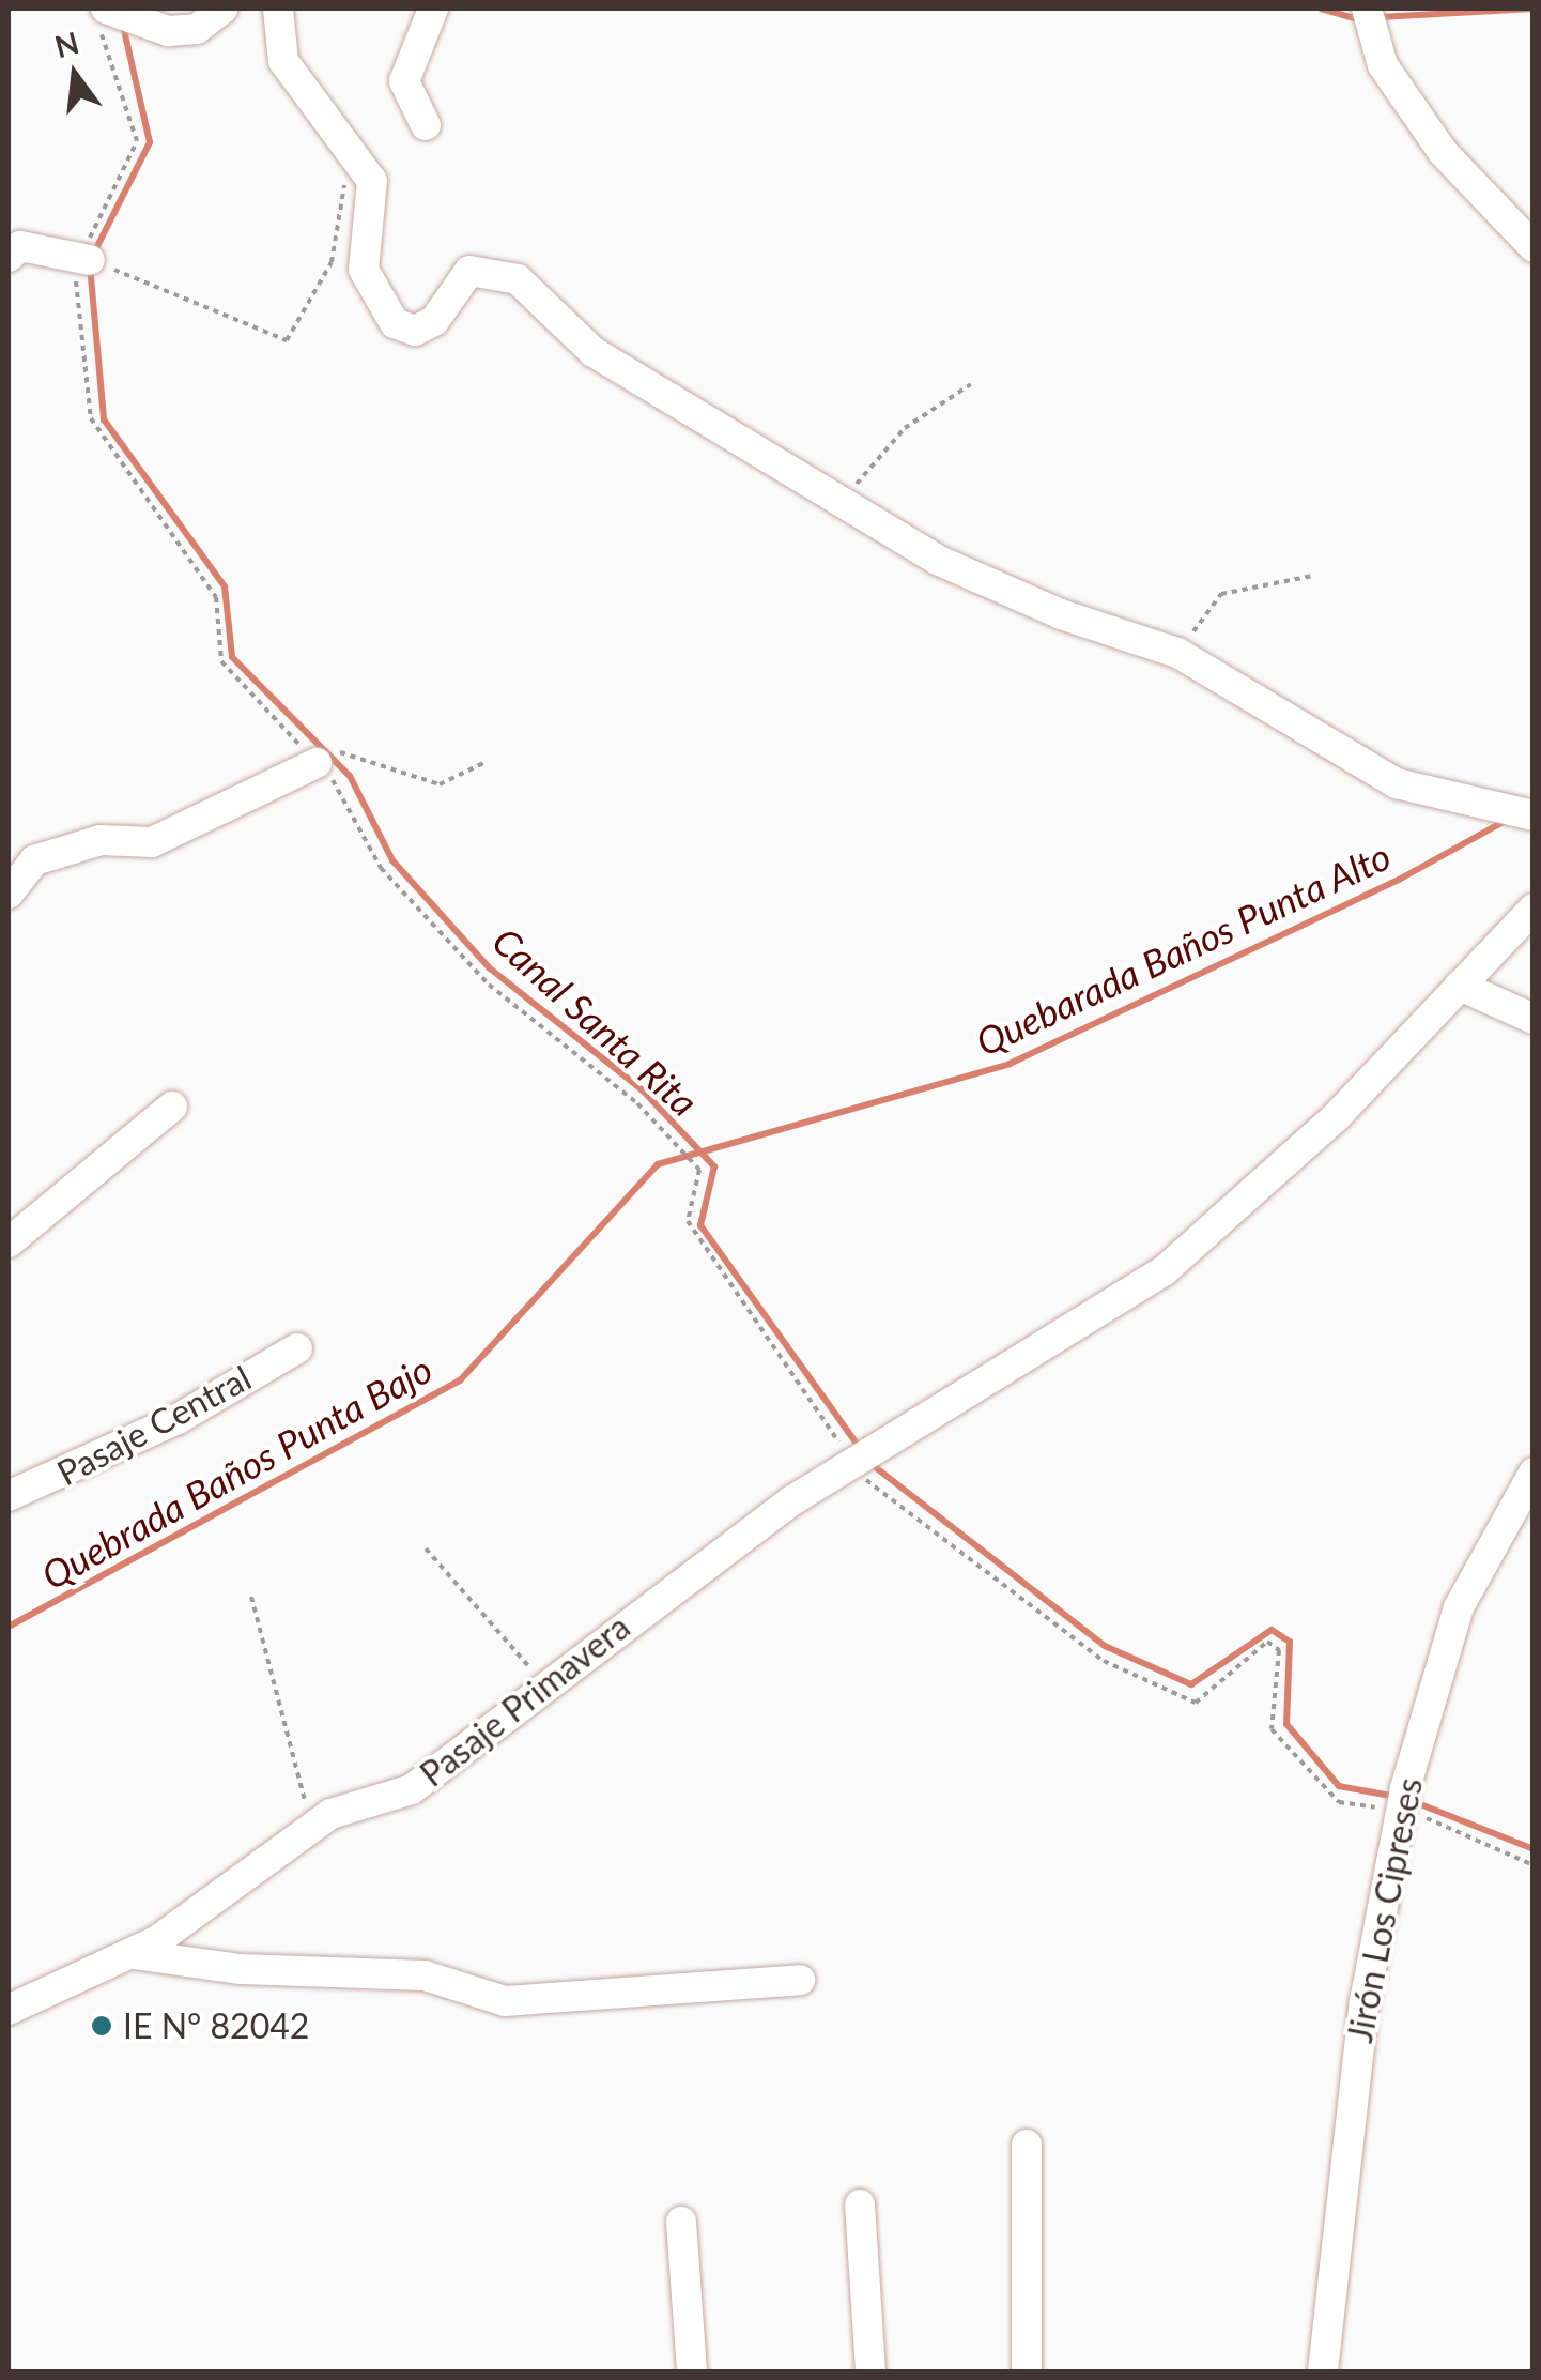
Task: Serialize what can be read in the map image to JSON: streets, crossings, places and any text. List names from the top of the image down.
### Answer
{
  "streets": {
    "street": ["Pasaje Central", "Pasaje Primavera", "Jirón Los Cipreses"]
  },
  "water": ["Quebarada Baños Punta Alto", "Canal Santa Rita", "Quebrada Baños Punta Bajo"],
  "places": ["IE N° 82042"],
  "north": "top"
}
